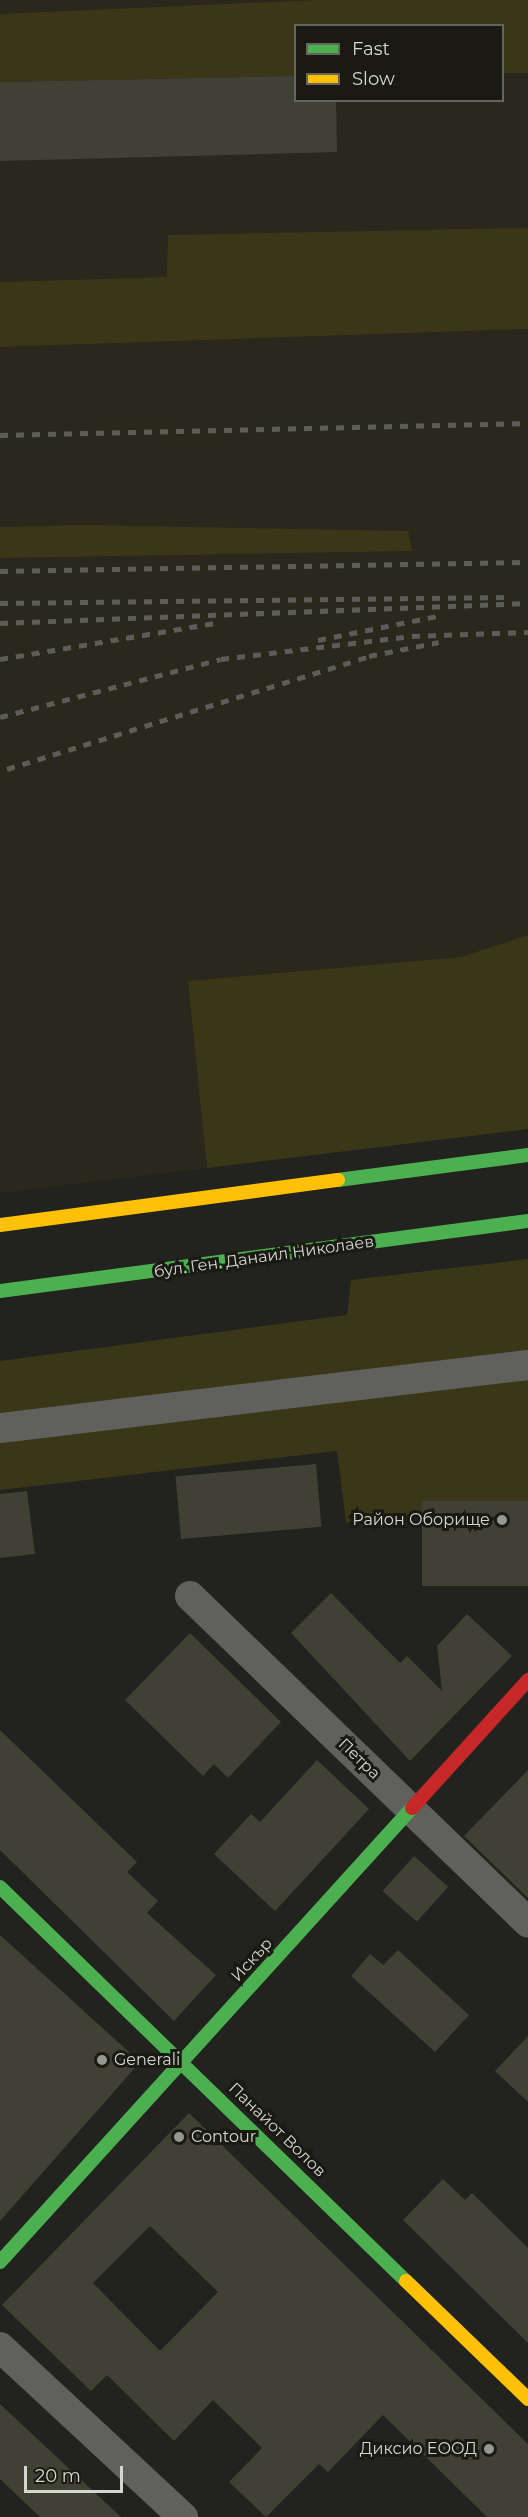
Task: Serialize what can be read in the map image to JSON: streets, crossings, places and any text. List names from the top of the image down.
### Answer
{
  "streets": {
    "street": [
      "бул. Ген. Данаил Николаев",
      "Петра",
      "Искър",
      "Панайот Волов"
    ]
  },
  "crossings": [
    ["Петра", "Искър"],
    ["Искър", "Панайот Волов"]
  ],
  "places": [
    "Район Оборище",
    "Generali",
    "Contour",
    "Диксио ЕООД"
  ],
  "legend": ["Fast", "Slow"],
  "scale_bar": "20 m"
}
